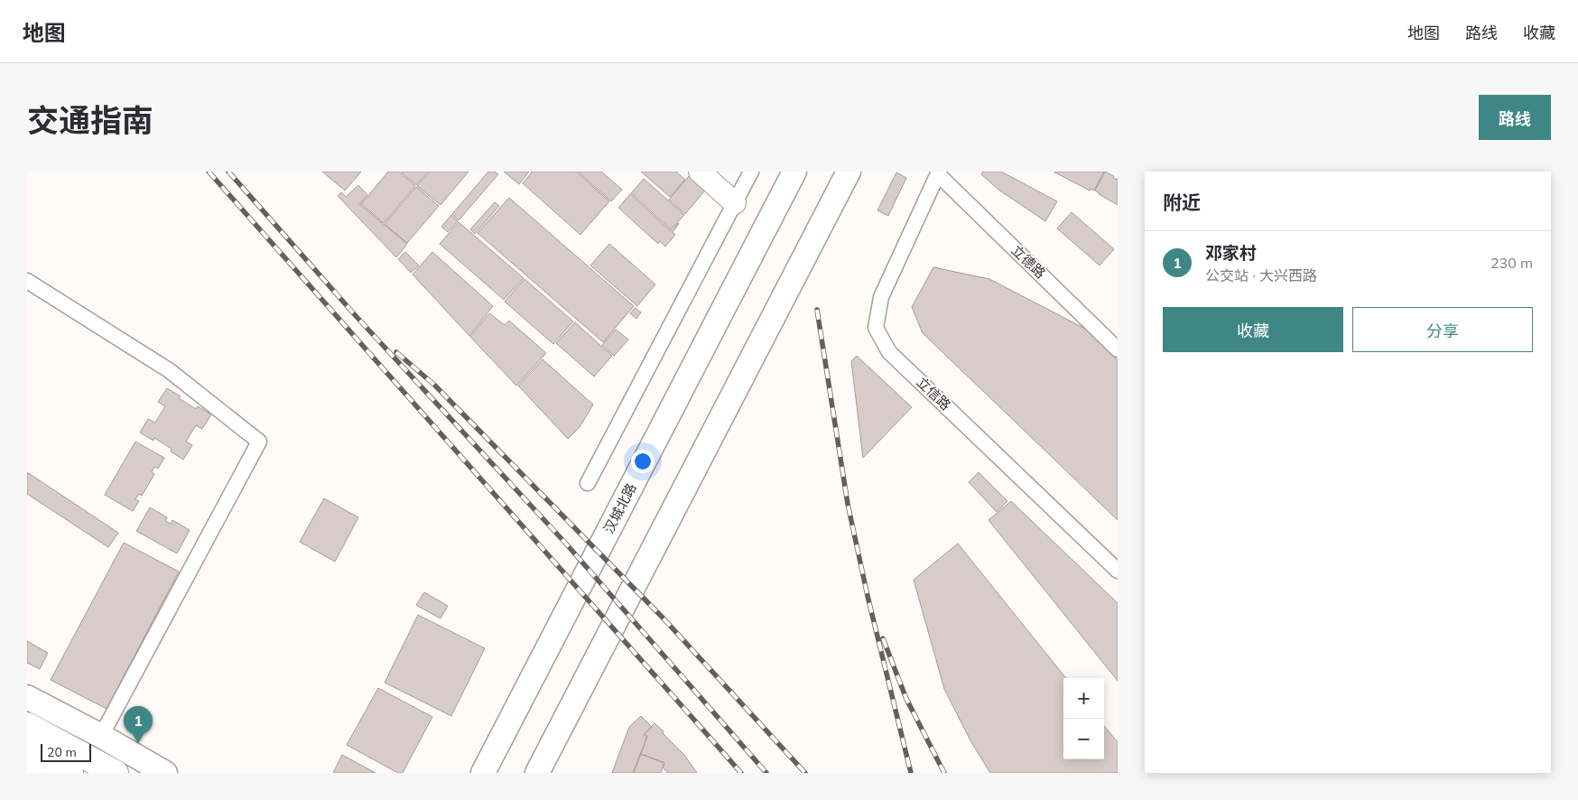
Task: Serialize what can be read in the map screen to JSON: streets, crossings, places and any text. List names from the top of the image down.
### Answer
{
  "streets": {
    "main road": ["汉城北路"],
    "street": ["立德路", "立信路"]
  },
  "crossings": [
    ["立德路", "立信路"]
  ],
  "scale_bar": "20 m",
  "page": {
    "header": "地图",
    "nav": ["地图", "路线", "收藏"],
    "title": "交通指南",
    "buttons": [
      "路线",
      ["收藏", "分享"]
    ],
    "heading": "附近",
    "list": [
      {
        "mark": "1",
        "name": "邓家村",
        "note": "公交站 · 大兴西路",
        "value": "230 m"
      }
    ],
    "map_buttons": ["+", "−"],
    "pins": "1",
    "scale": "20 m"
  }
}
